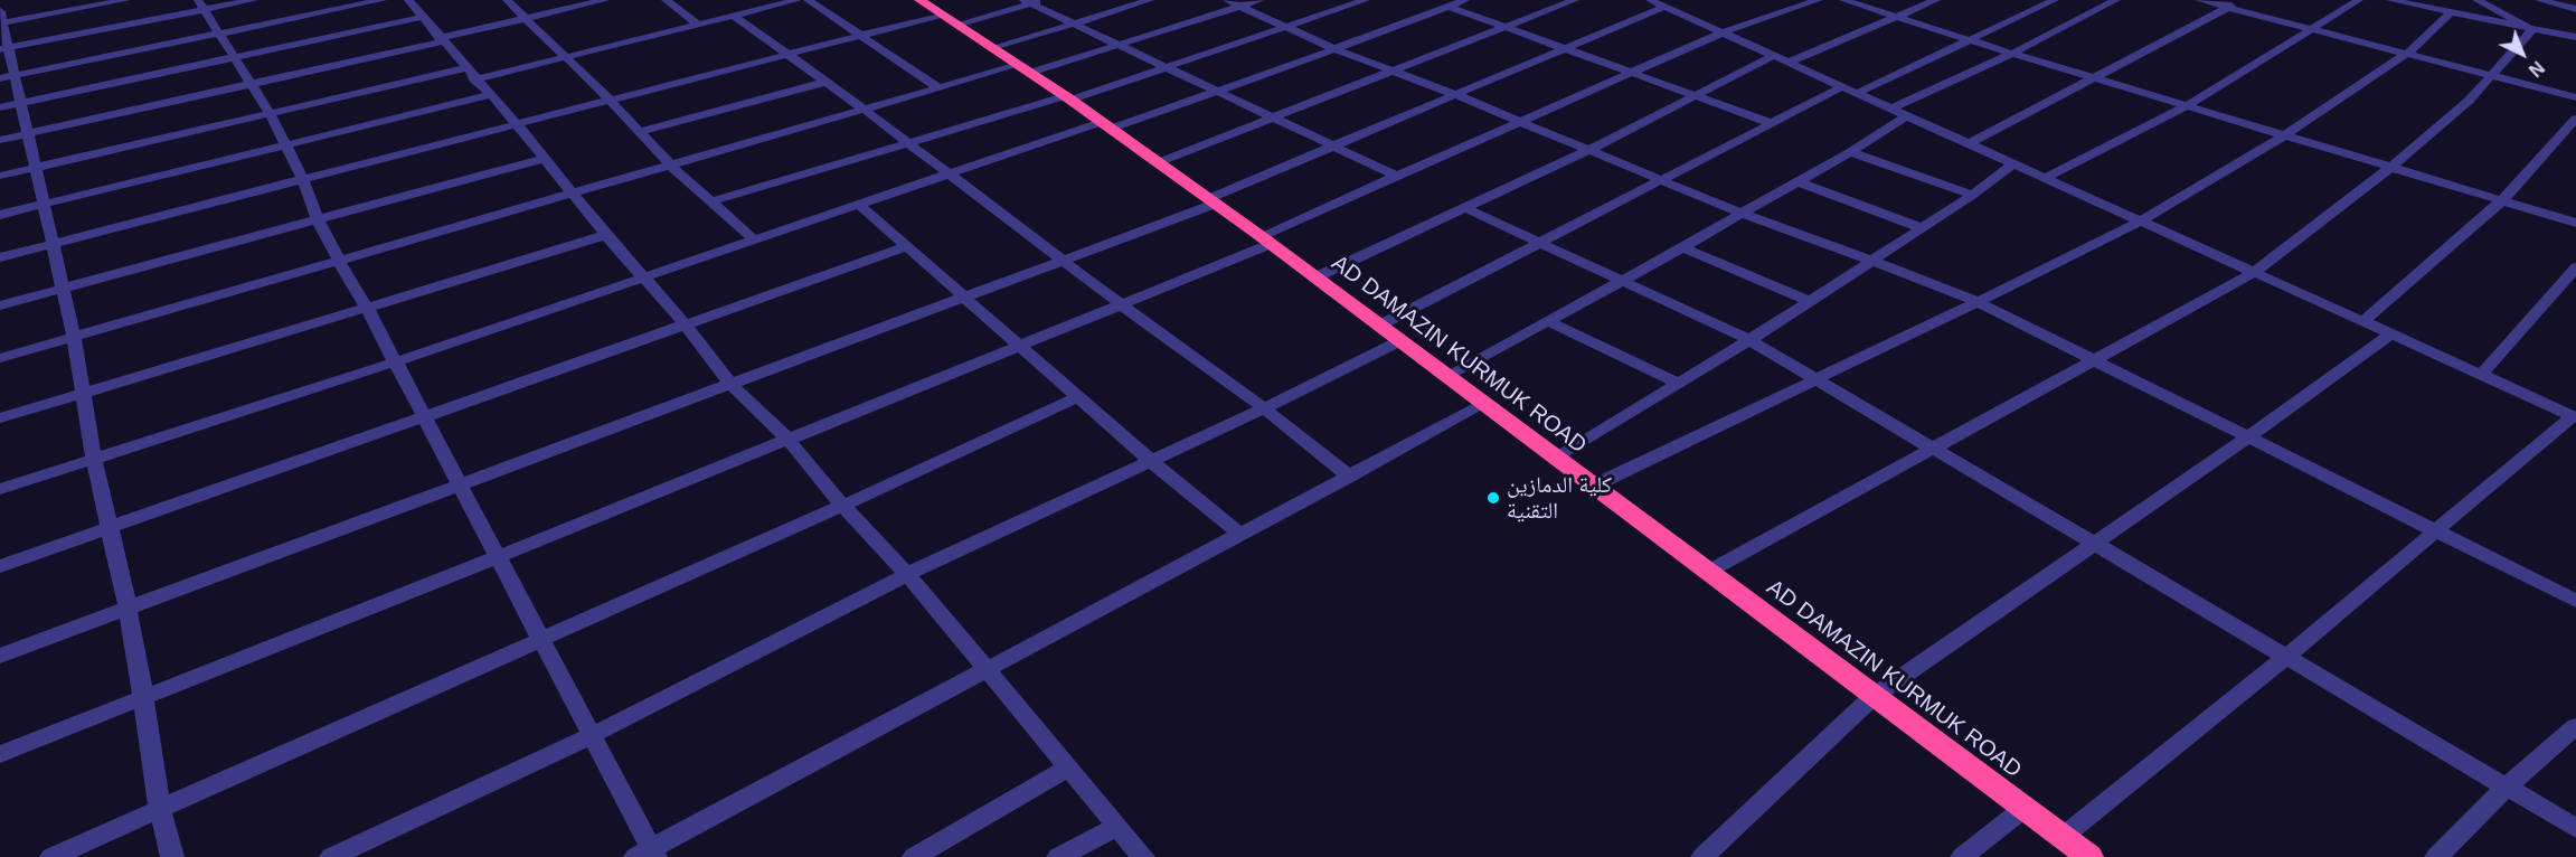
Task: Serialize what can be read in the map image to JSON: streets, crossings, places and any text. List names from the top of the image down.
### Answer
{
  "streets": {
    "highway": ["AD DAMAZIN KURMUK ROAD"]
  },
  "places": ["كلية الدمازين التقنية"],
  "north": "bottom right"
}
